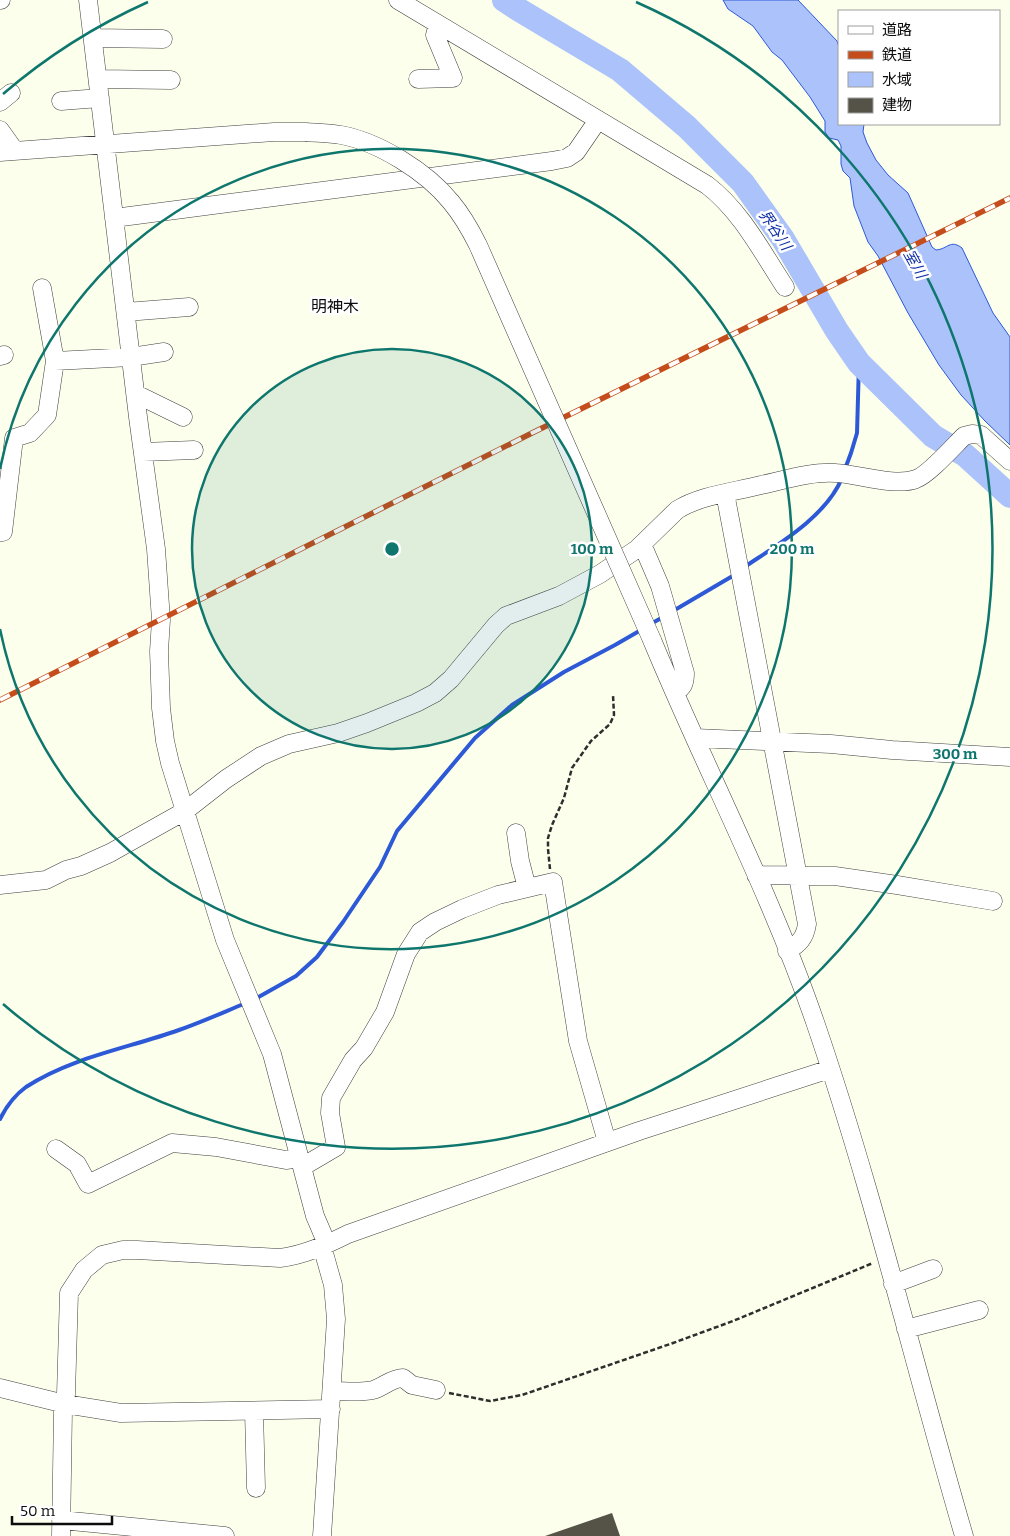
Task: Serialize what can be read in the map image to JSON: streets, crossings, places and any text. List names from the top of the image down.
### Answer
{
  "districts": ["明神木"],
  "water": ["界谷川", "室川"],
  "legend": [
    "道路",
    "鉄道",
    "水域",
    "建物"
  ],
  "scale_bar": "50 m",
  "rings": ["100 m", "200 m", "300 m"]
}
